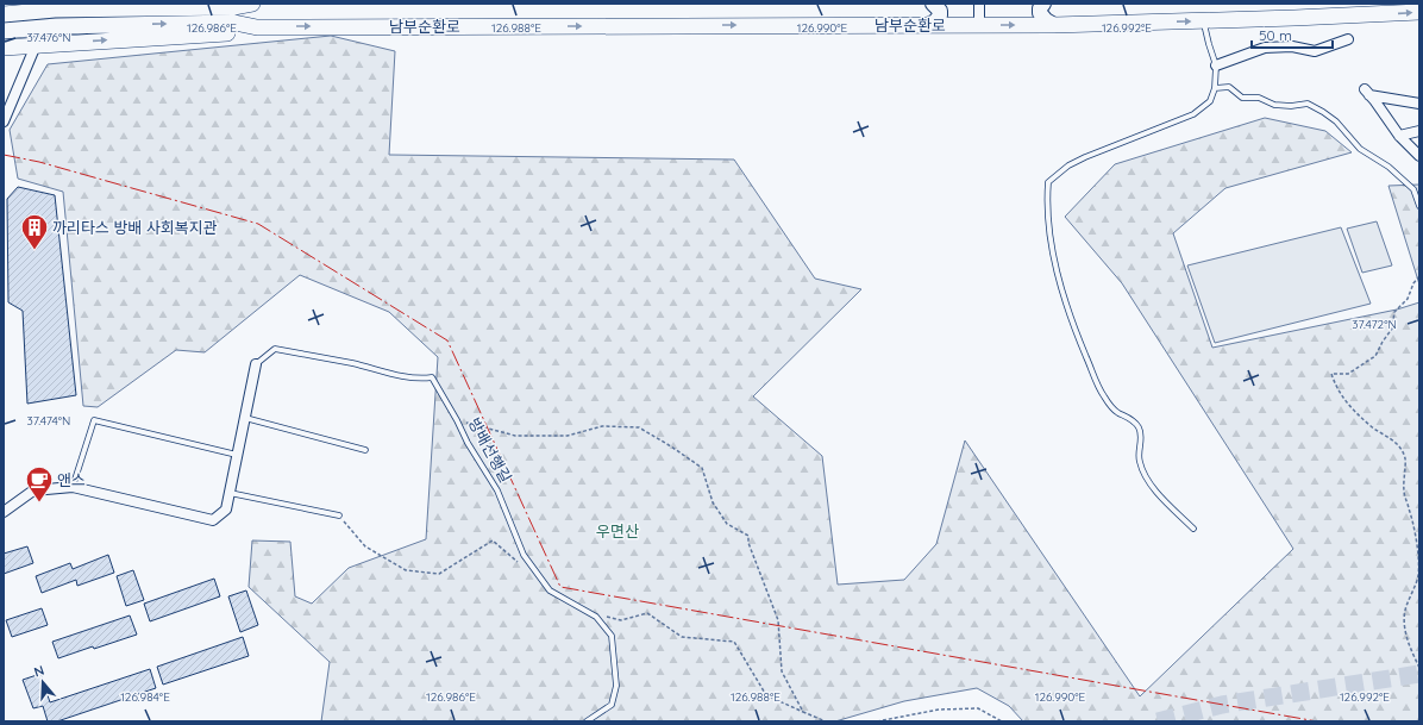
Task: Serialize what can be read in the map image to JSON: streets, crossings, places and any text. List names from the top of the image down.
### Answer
{
  "streets": {
    "main road": ["남부순환로"],
    "street": ["방배선행길"]
  },
  "one_way": ["남부순환로"],
  "parks": ["우면산"],
  "places": {
    "building": ["까리타스 방배 사회복지관"],
    "cafe": ["앤스"]
  },
  "scale_bar": "50 m",
  "north": "top",
  "coordinates": [
    "126.986°E",
    "126.988°E",
    "126.990°E",
    "126.992°E",
    "37.476°N",
    "37.472°N",
    "37.474°N",
    "126.984°E"
  ]
}
